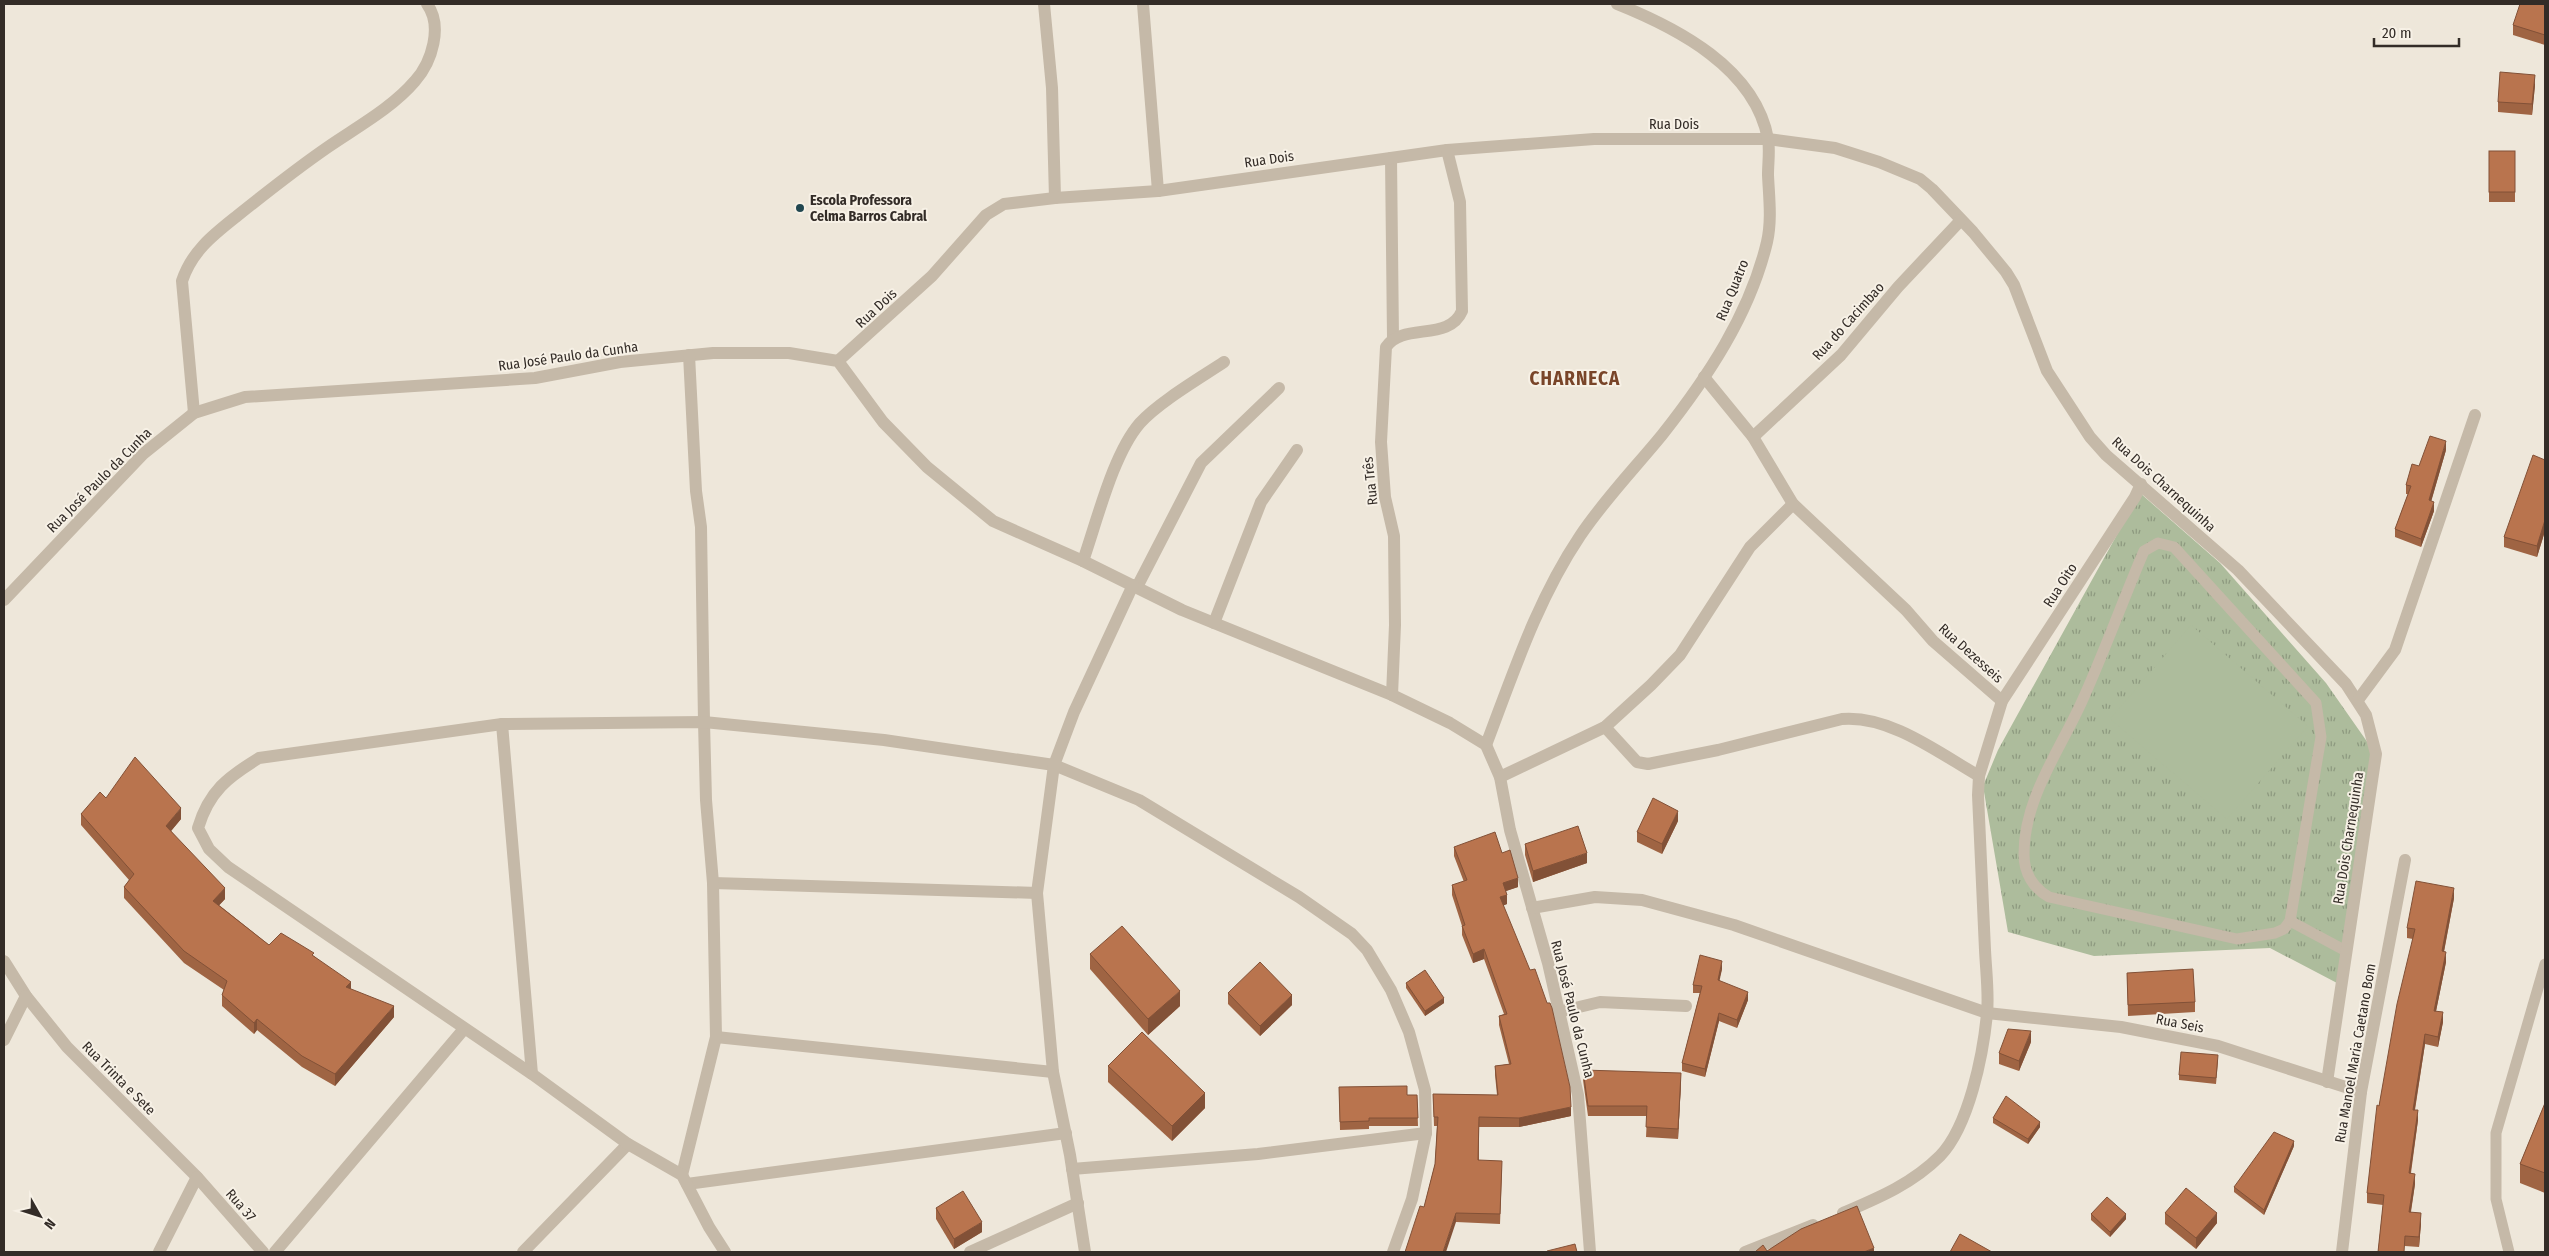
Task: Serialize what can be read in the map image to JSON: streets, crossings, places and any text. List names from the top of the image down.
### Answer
{
  "streets": {
    "street": [
      "Rua Dois",
      "Rua Quatro",
      "Rua do Cacimbao",
      "Rua José Paulo da Cunha",
      "Rua Três",
      "Rua Dois Charnequinha",
      "Rua Oito",
      "Rua Dezesseis",
      "Rua Seis",
      "Rua Manoel Maria Caetano Bom",
      "Rua Trinta e Sete",
      "Rua 37"
    ]
  },
  "crossings": [
    ["Rua Dois", "Rua Quatro"],
    ["Rua Dois", "Rua José Paulo da Cunha"],
    ["Rua Dois", "Rua Três"],
    ["Rua Dois", "Rua Dois Charnequinha"],
    ["Rua Quatro", "Rua José Paulo da Cunha"],
    ["Rua Quatro", "Rua Dois Charnequinha"],
    ["Rua Quatro", "Rua Dezesseis"],
    ["Rua do Cacimbao", "Rua Dois Charnequinha"],
    ["Rua do Cacimbao", "Rua Dezesseis"],
    ["Rua José Paulo da Cunha", "Rua Seis"],
    ["Rua Dois Charnequinha", "Rua Oito"],
    ["Rua Dois Charnequinha", "Rua Seis"],
    ["Rua Oito", "Rua Dezesseis"],
    ["Rua Dezesseis", "Rua Seis"],
    ["Rua Seis", "Rua Manoel Maria Caetano Bom"],
    ["Rua Trinta e Sete", "Rua 37"]
  ],
  "districts": ["CHARNECA"],
  "places": ["Escola Professora Celma Barros Cabral"],
  "scale_bar": "20 m",
  "north": "bottom right"
}
